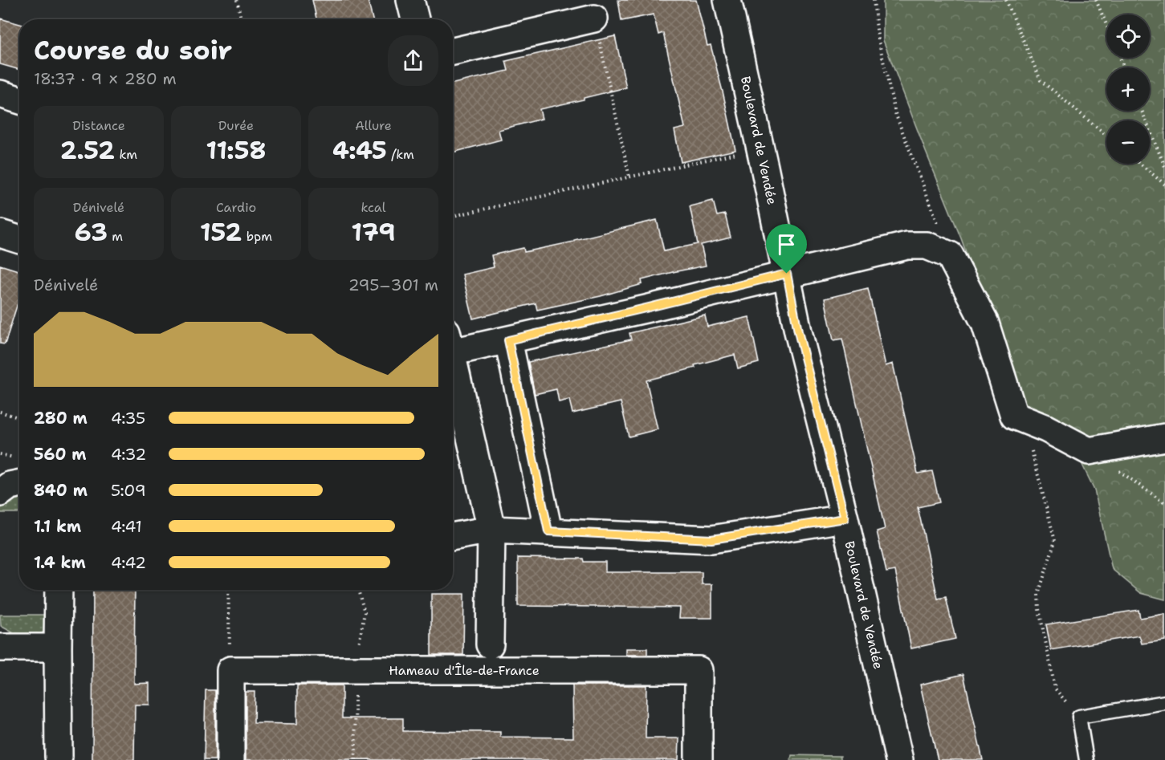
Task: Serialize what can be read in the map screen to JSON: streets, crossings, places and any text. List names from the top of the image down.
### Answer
{
  "streets": {
    "street": ["Boulevard de Vendée", "Hameau d'Île-de-France"]
  },
  "page": {
    "map_buttons": ["+", "−"],
    "heading": ["Course du soir", "18:37 · 9 × 280 m"],
    "stats": [
      ["Distance", "2.52 km"],
      ["Durée", "11:58"],
      ["Allure", "4:45 /km"],
      ["Dénivelé", "63 m"],
      ["Cardio", "152 bpm"],
      ["kcal", "179"]
    ],
    "chart": ["Dénivelé", "295–301 m"],
    "list": [
      {
        "name": "280 m",
        "note": "4:35"
      },
      {
        "name": "560 m",
        "note": "4:32"
      },
      {
        "name": "840 m",
        "note": "5:09"
      },
      {
        "name": "1.1 km",
        "note": "4:41"
      },
      {
        "name": "1.4 km",
        "note": "4:42"
      }
    ]
  }
}
